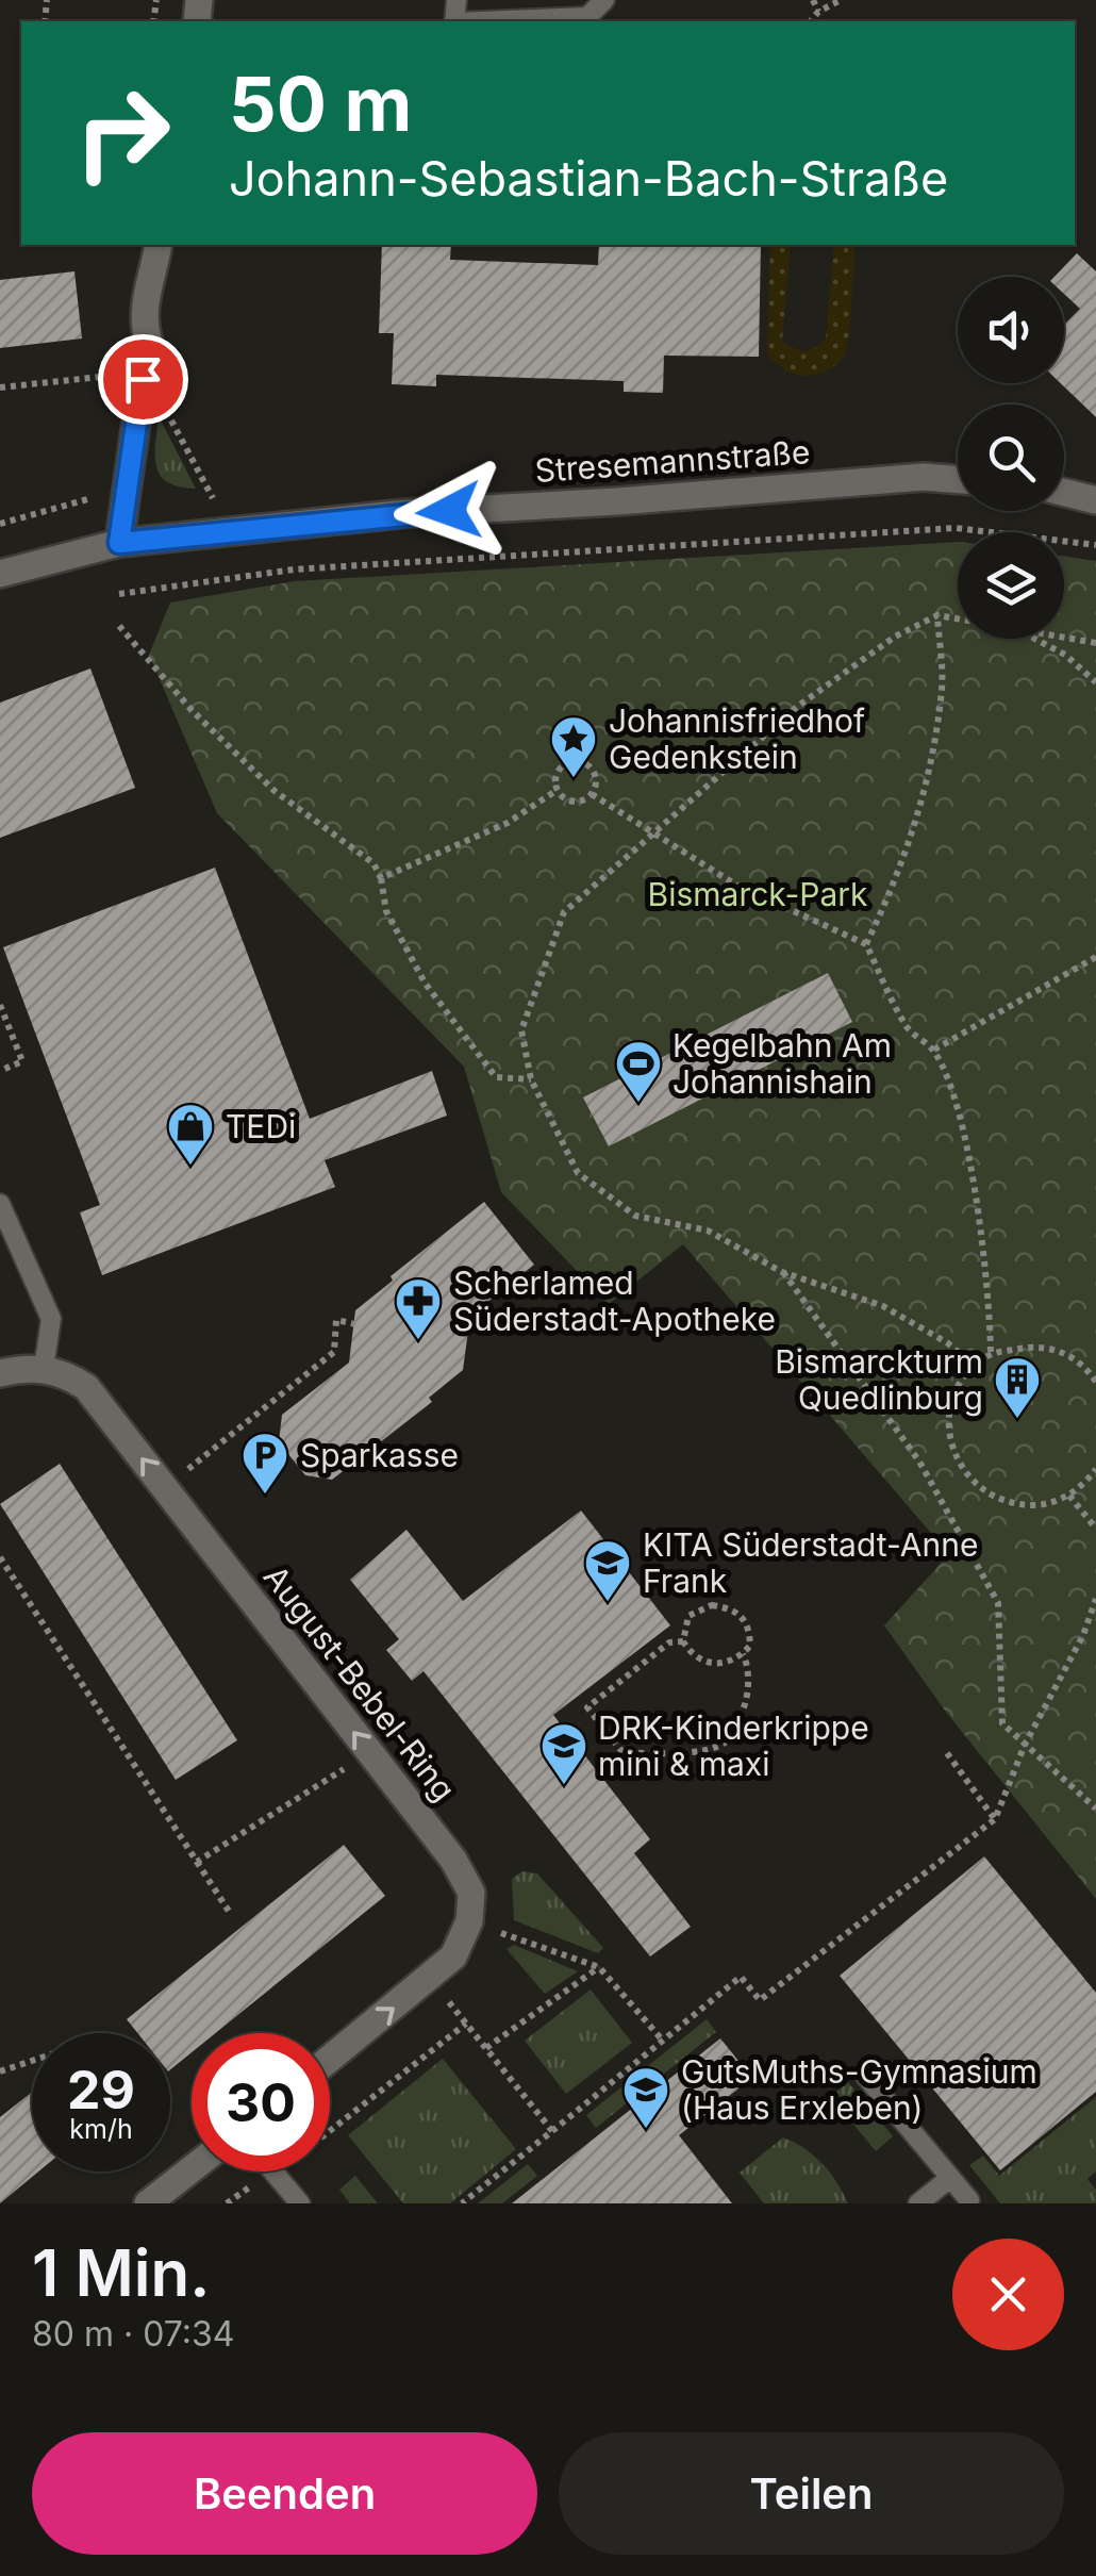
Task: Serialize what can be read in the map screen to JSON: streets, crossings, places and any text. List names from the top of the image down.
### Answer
{
  "streets": {
    "street": ["Stresemannstraße", "August-Bebel-Ring"]
  },
  "one_way": ["August-Bebel-Ring"],
  "parks": ["Bismarck-Park"],
  "places": {
    "place": ["Johannisfriedhof Gedenkstein"],
    "sports": ["Kegelbahn Am Johannishain"],
    "shop": ["TEDi"],
    "pharmacy": ["Scherlamed Süderstadt-Apotheke"],
    "building": ["Bismarckturm Quedlinburg"],
    "parking": ["Sparkasse"],
    "school or university": ["KITA Süderstadt-Anne Frank", "DRK-Kinderkrippe mini & maxi", "GutsMuths-Gymnasium (Haus Erxleben)"]
  },
  "page": {
    "turn": ["50 m", "Johann-Sebastian-Bach-Straße"],
    "speed": "29 km/h",
    "limit": "30",
    "heading": ["1 Min.", "80 m · 07:34"],
    "buttons": ["Beenden", "Teilen"]
  }
}
